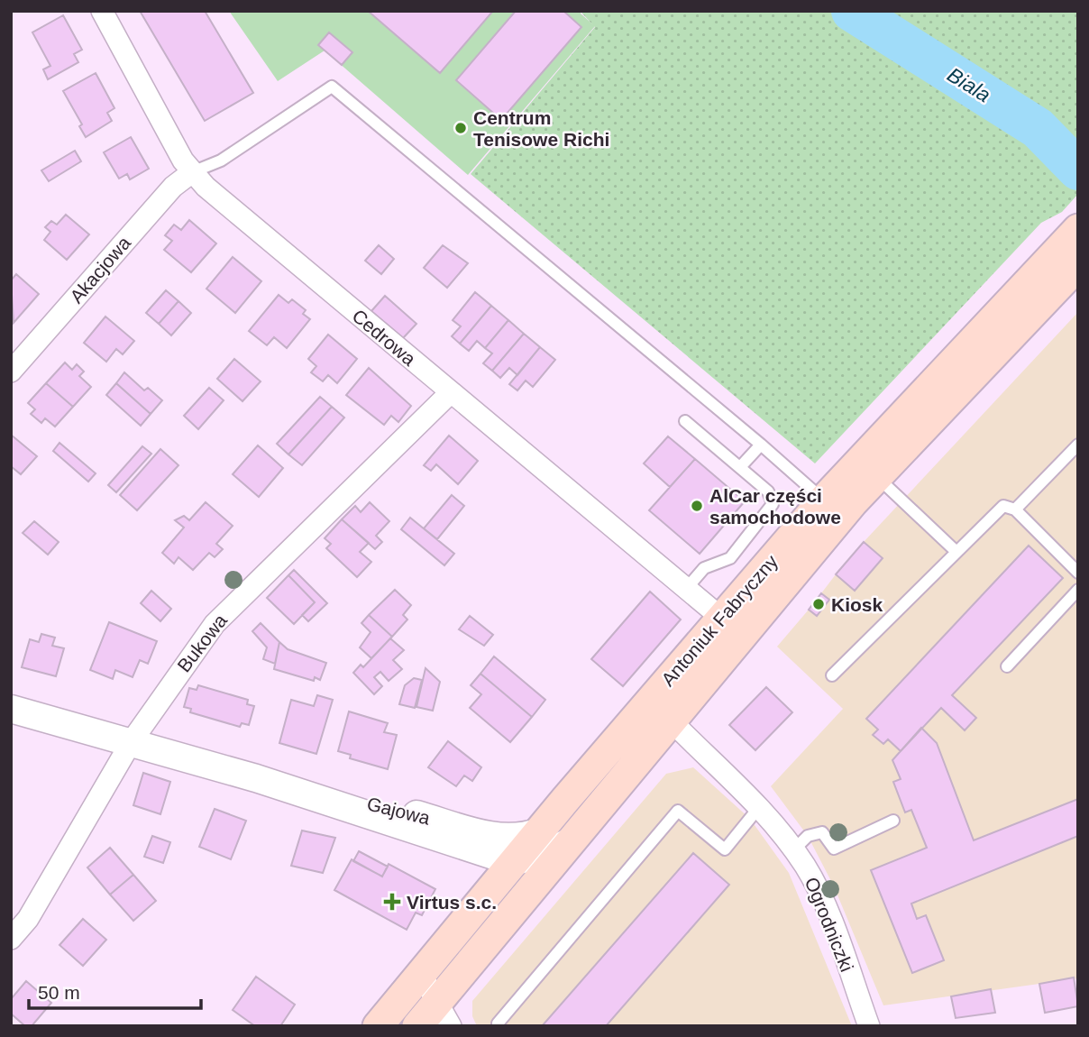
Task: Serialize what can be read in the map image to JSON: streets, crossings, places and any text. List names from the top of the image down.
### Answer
{
  "streets": {
    "main road": ["Antoniuk Fabryczny"],
    "street": [
      "Akacjowa",
      "Cedrowa",
      "Bukowa",
      "Gajowa",
      "Ogrodniczki"
    ]
  },
  "crossings": [
    ["Akacjowa", "Cedrowa"],
    ["Cedrowa", "Antoniuk Fabryczny"],
    ["Cedrowa", "Bukowa"],
    ["Antoniuk Fabryczny", "Gajowa"],
    ["Antoniuk Fabryczny", "Ogrodniczki"],
    ["Bukowa", "Gajowa"]
  ],
  "water": ["Biala"],
  "places": {
    "other": ["Centrum Tenisowe Richi", "AlCar części samochodowe", "Kiosk"],
    "health": ["Virtus s.c."]
  },
  "scale_bar": "50 m"
}
